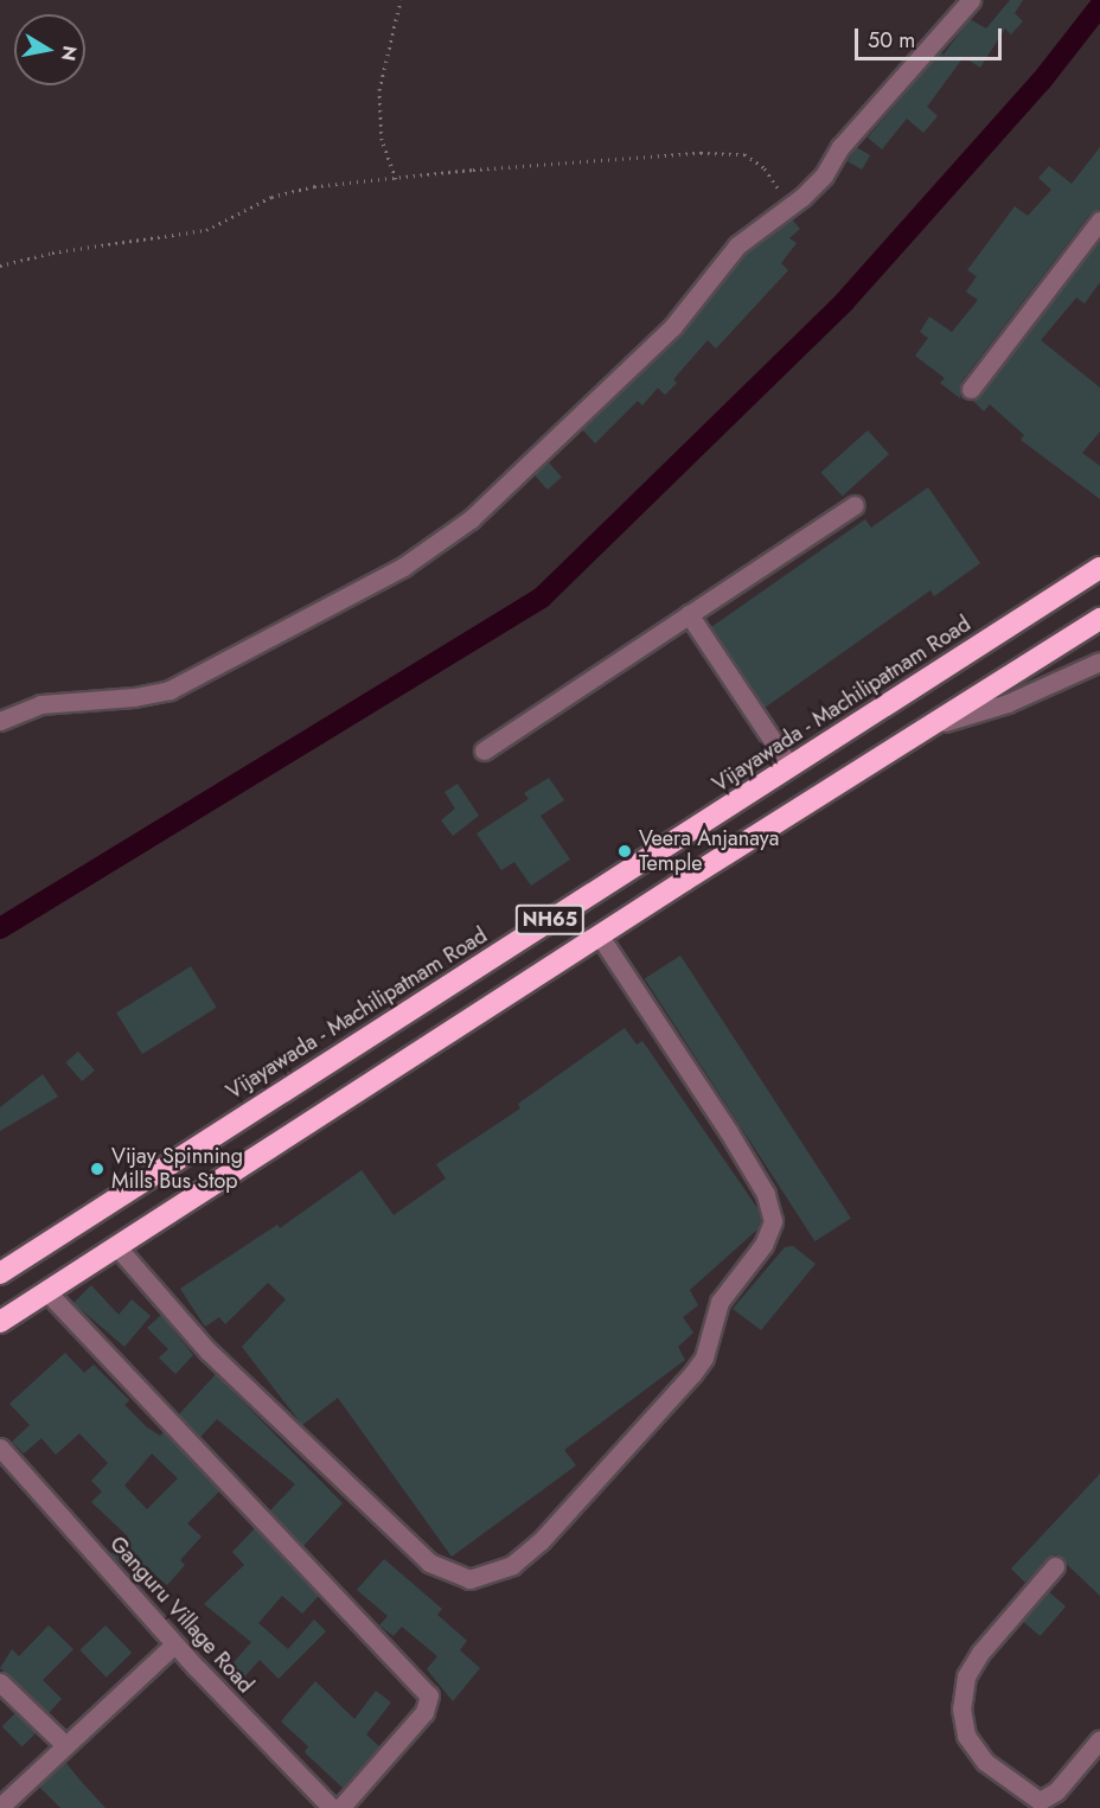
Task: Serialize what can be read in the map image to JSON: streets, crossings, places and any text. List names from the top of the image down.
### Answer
{
  "streets": {
    "highway": ["Vijayawada - Machilipatnam Road", "NH65"],
    "street": ["Ganguru Village Road"]
  },
  "places": ["Veera Anjanaya Temple", "Vijay Spinning Mills Bus Stop"],
  "scale_bar": "50 m",
  "north": "right"
}
